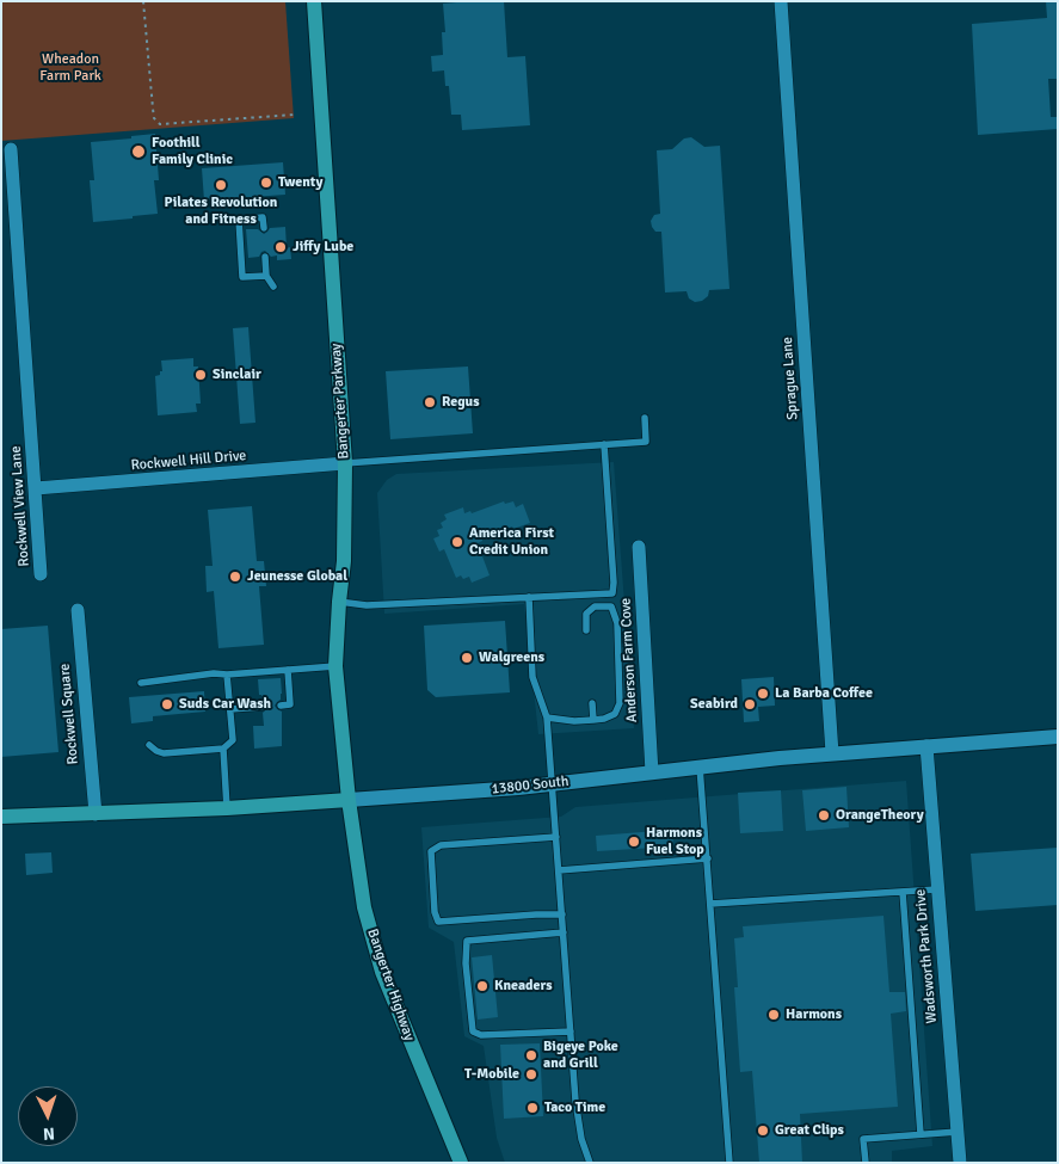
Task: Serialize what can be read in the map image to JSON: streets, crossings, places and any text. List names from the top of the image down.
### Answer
{
  "streets": {
    "main road": ["Bangerter Parkway", "13800 South", "Bangerter Highway"],
    "street": [
      "Sprague Lane",
      "Rockwell Hill Drive",
      "Rockwell View Lane",
      "Anderson Farm Cove",
      "Rockwell Square",
      "Wadsworth Park Drive"
    ]
  },
  "crossings": [
    ["Sprague Lane", "13800 South"],
    ["Bangerter Parkway", "Rockwell Hill Drive"],
    ["Bangerter Parkway", "13800 South"],
    ["Bangerter Parkway", "Bangerter Highway"],
    ["Rockwell Hill Drive", "Rockwell View Lane"],
    ["Anderson Farm Cove", "13800 South"],
    ["Rockwell Square", "13800 South"],
    ["13800 South", "Wadsworth Park Drive"],
    ["13800 South", "Bangerter Highway"]
  ],
  "parks": ["Wheadon Farm Park"],
  "places": [
    "Foothill Family Clinic",
    "Twenty",
    "Pilates Revolution and Fitness",
    "Jiffy Lube",
    "Sinclair",
    "Regus",
    "America First Credit Union",
    "Jeunesse Global",
    "Walgreens",
    "La Barba Coffee",
    "Suds Car Wash",
    "Seabird",
    "OrangeTheory",
    "Harmons Fuel Stop",
    "Kneaders",
    "Harmons",
    "Bigeye Poke and Grill",
    "T-Mobile",
    "Taco Time",
    "Great Clips"
  ],
  "north": "bottom"
}
